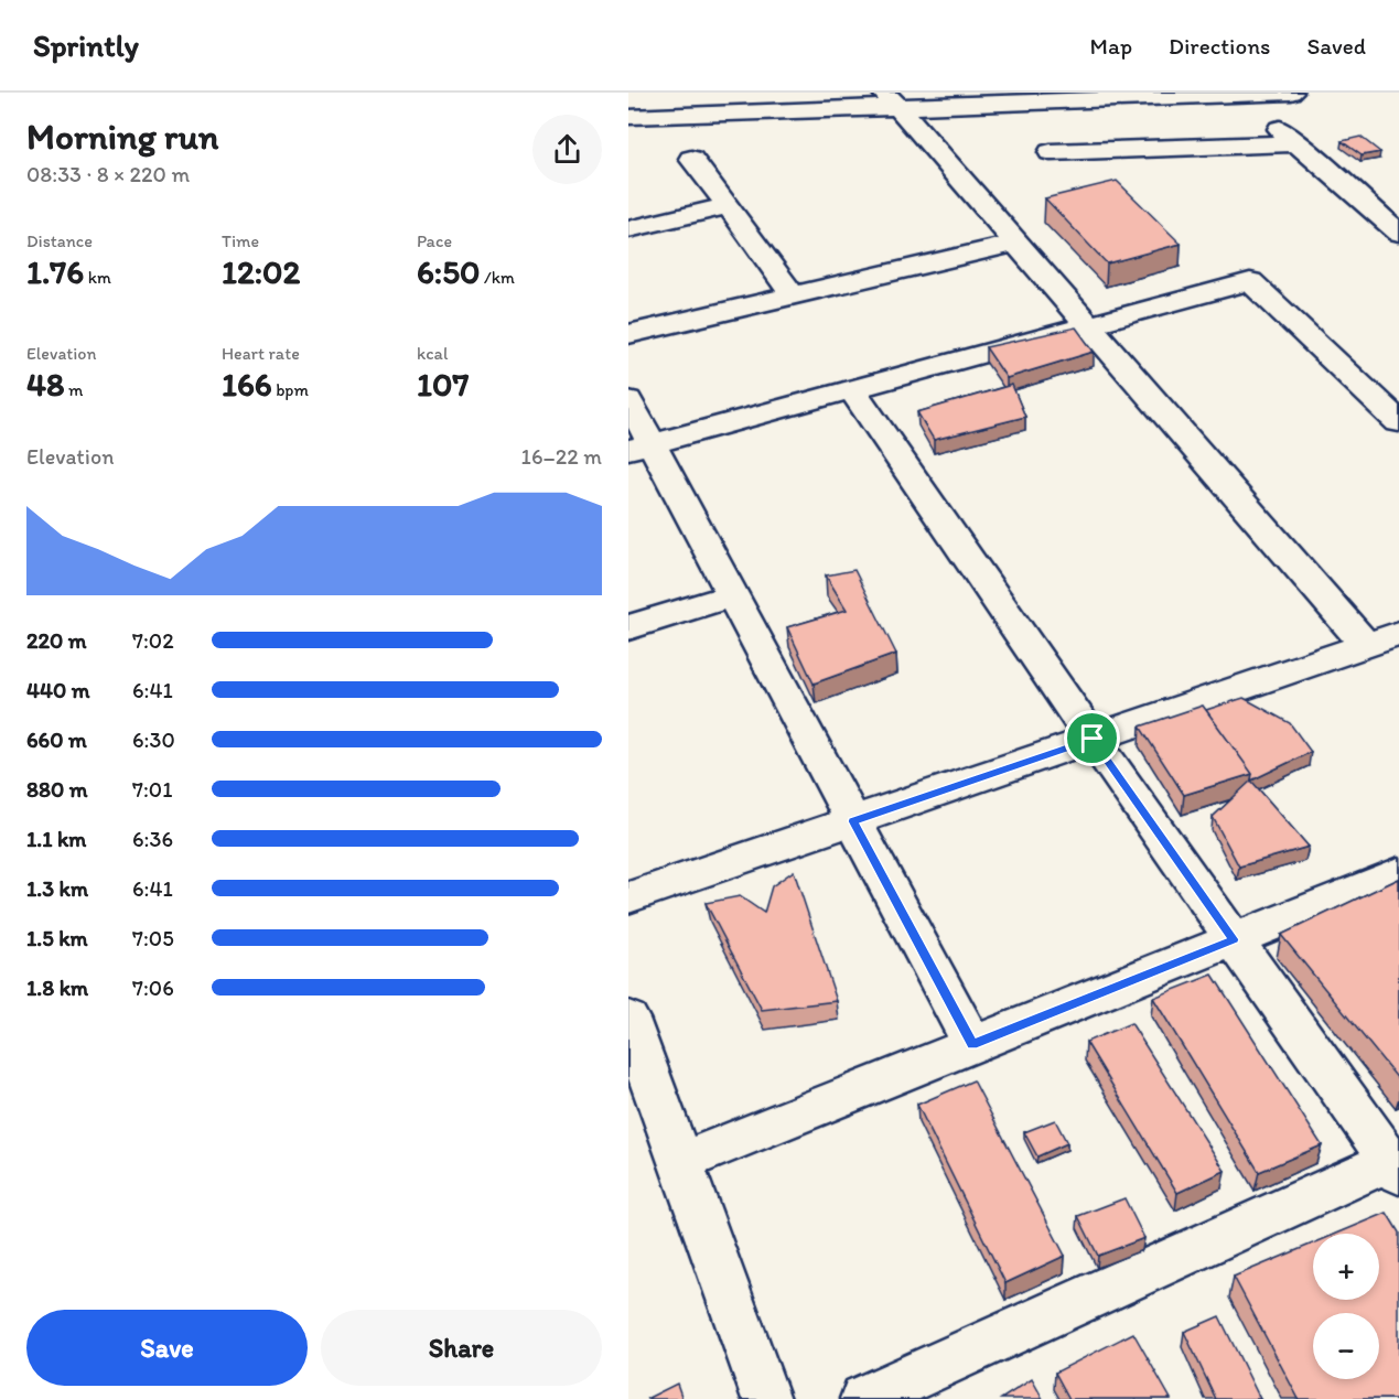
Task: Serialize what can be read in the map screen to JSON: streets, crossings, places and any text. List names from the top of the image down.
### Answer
{
  "page": {
    "header": "Sprintly",
    "nav": ["Map", "Directions", "Saved"],
    "heading": ["Morning run", "08:33 · 8 × 220 m"],
    "stats": [
      ["Distance", "1.76 km"],
      ["Time", "12:02"],
      ["Pace", "6:50 /km"],
      ["Elevation", "48 m"],
      ["Heart rate", "166 bpm"],
      ["kcal", "107"]
    ],
    "chart": ["Elevation", "16–22 m"],
    "list": [
      {
        "name": "220 m",
        "note": "7:02"
      },
      {
        "name": "440 m",
        "note": "6:41"
      },
      {
        "name": "660 m",
        "note": "6:30"
      },
      {
        "name": "880 m",
        "note": "7:01"
      },
      {
        "name": "1.1 km",
        "note": "6:36"
      },
      {
        "name": "1.3 km",
        "note": "6:41"
      },
      {
        "name": "1.5 km",
        "note": "7:05"
      },
      {
        "name": "1.8 km",
        "note": "7:06"
      }
    ],
    "map_buttons": ["+", "−"],
    "buttons": ["Save", "Share"]
  }
}
